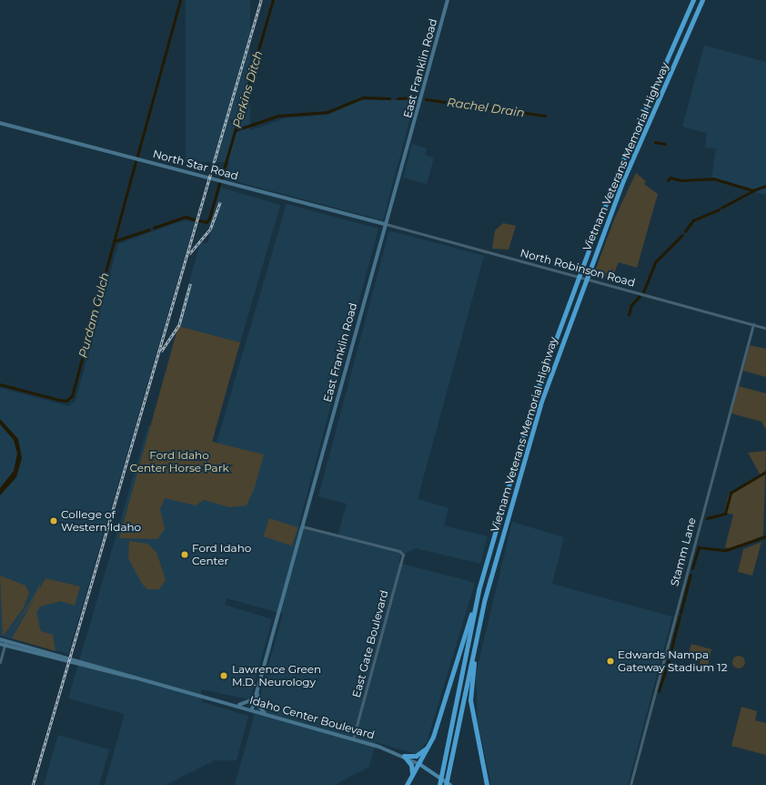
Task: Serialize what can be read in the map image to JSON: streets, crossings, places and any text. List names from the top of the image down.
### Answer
{
  "streets": {
    "highway": ["Vietnam Veterans Memorial Highway"],
    "main road": ["East Franklin Road", "North Star Road", "Idaho Center Boulevard"],
    "street": ["North Robinson Road", "Stamm Lane", "East Gate Boulevard"]
  },
  "crossings": [
    ["East Franklin Road", "North Star Road"],
    ["East Franklin Road", "North Robinson Road"],
    ["East Franklin Road", "East Gate Boulevard"],
    ["East Franklin Road", "Idaho Center Boulevard"],
    ["North Star Road", "North Robinson Road"],
    ["North Robinson Road", "Stamm Lane"],
    ["East Gate Boulevard", "Idaho Center Boulevard"]
  ],
  "water": ["Perkins Ditch", "Rachel Drain", "Purdam Gulch"],
  "parks": ["Ford Idaho Center Horse Park"],
  "places": [
    "College of Western Idaho",
    "Ford Idaho Center",
    "Edwards Nampa Gateway Stadium 12",
    "Lawrence Green M.D. Neurology"
  ]
}
